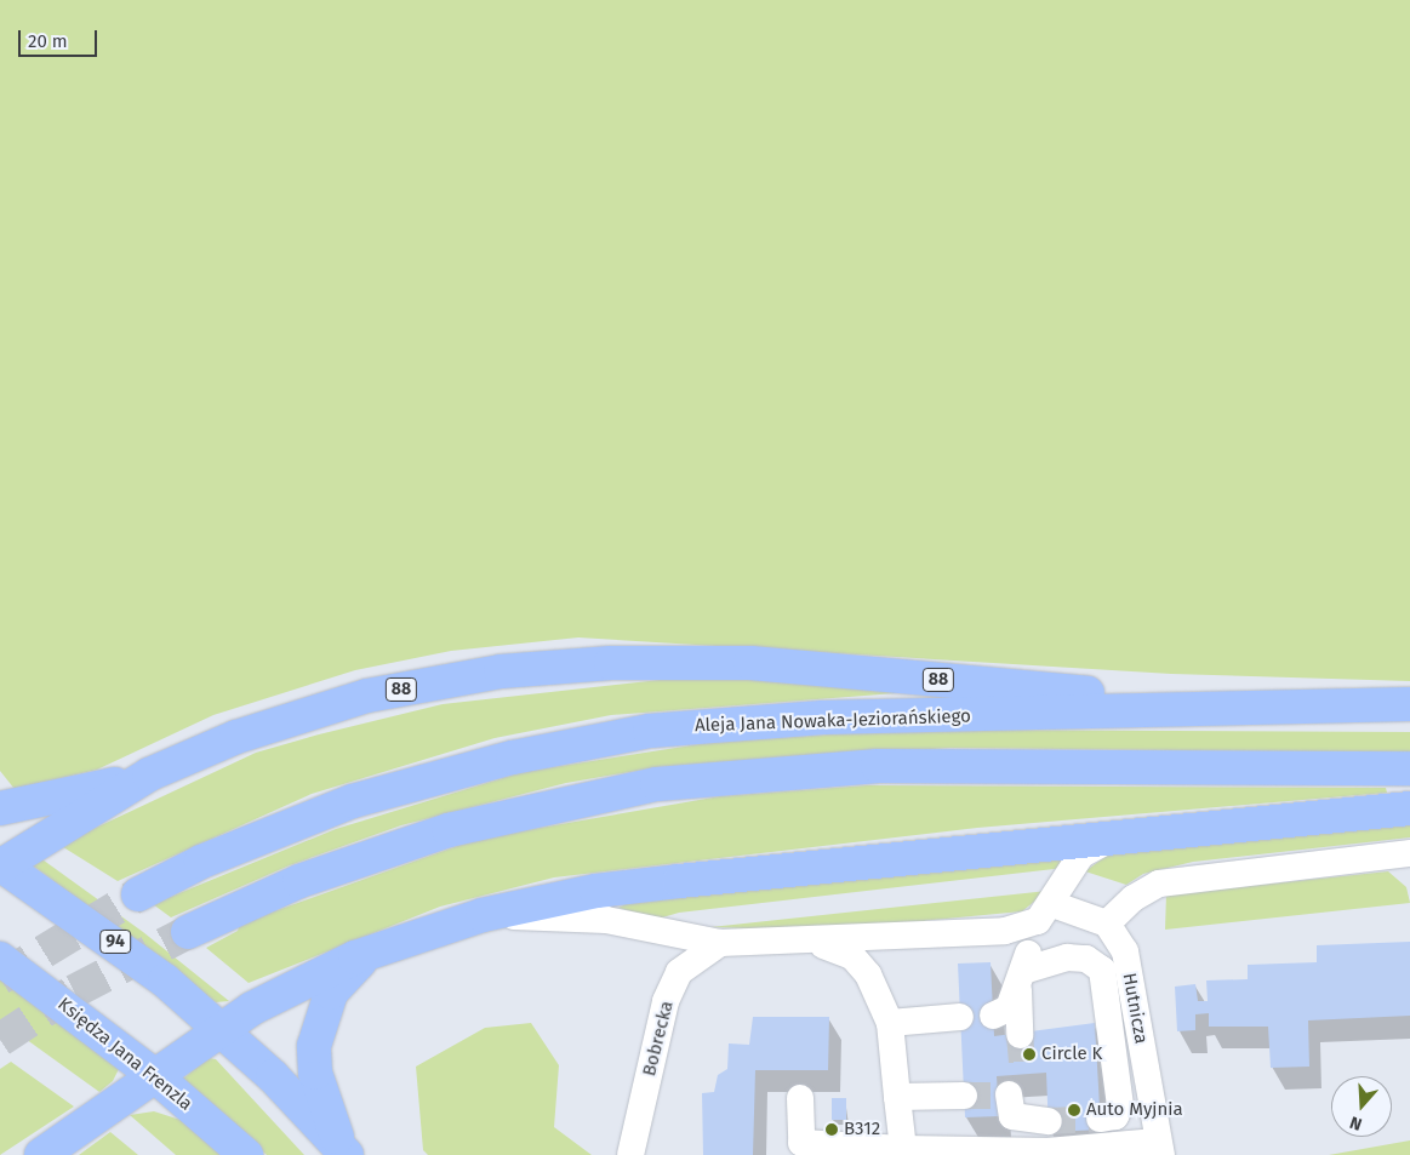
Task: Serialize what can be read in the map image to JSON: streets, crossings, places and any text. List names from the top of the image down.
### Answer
{
  "streets": {
    "main road": [
      "88",
      "Aleja Jana Nowaka-Jeziorańskiego",
      "94",
      "Księdza Jana Frenzla"
    ],
    "street": ["Hutnicza", "Bobrecka"]
  },
  "crossings": [
    ["88", "Aleja Jana Nowaka-Jeziorańskiego"],
    ["88", "94"]
  ],
  "places": ["Circle K", "Auto Myjnia", "B312"],
  "scale_bar": "20 m",
  "north": "bottom"
}
